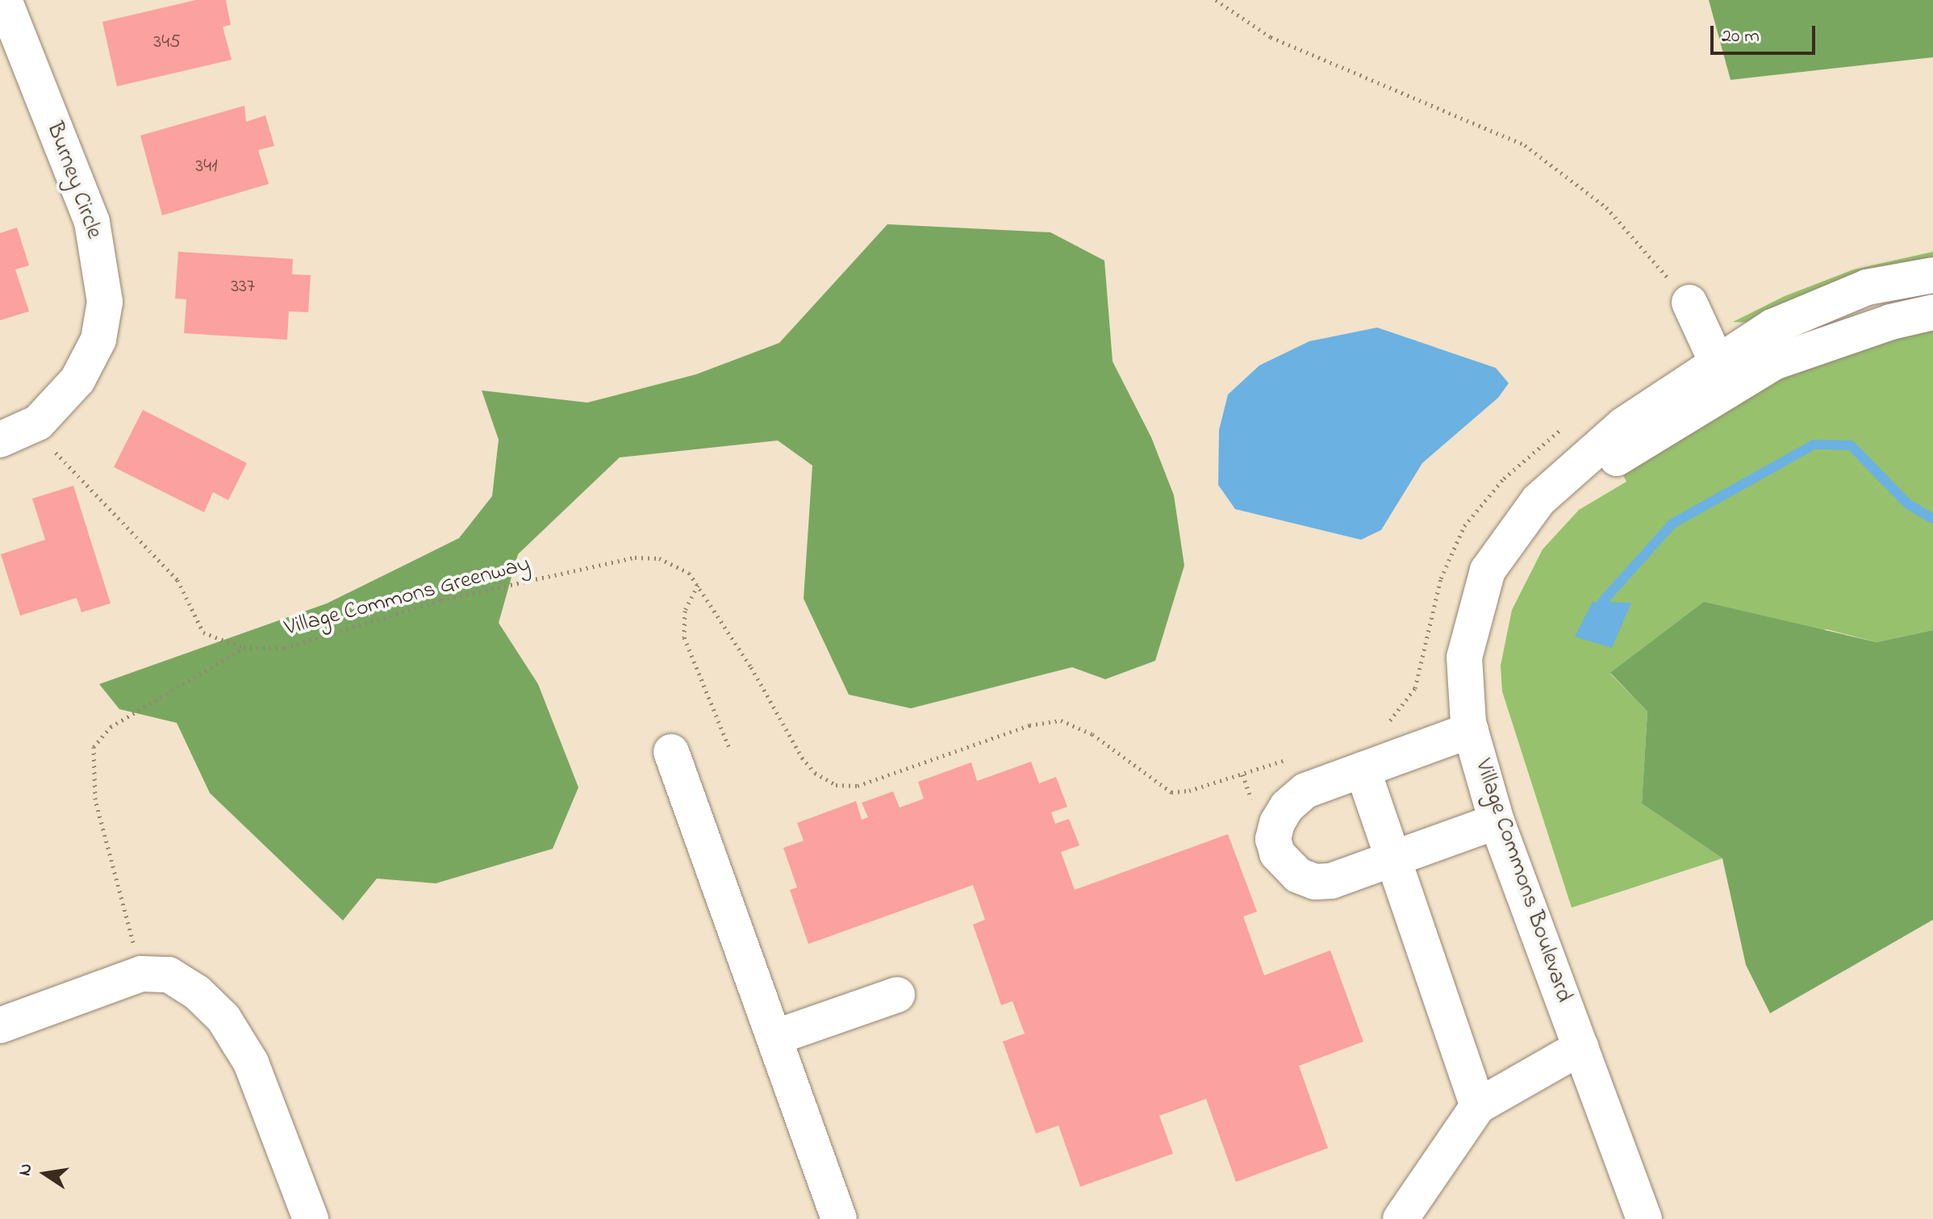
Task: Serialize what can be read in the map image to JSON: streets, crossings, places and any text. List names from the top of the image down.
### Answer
{
  "streets": {
    "street": ["Burney Circle", "Village Commons Boulevard"],
    "path": ["Village Commons Greenway"]
  },
  "crossings": [
    ["Burney Circle", "Village Commons Greenway"]
  ],
  "house_numbers": ["345", "341", "337"],
  "scale_bar": "20 m",
  "north": "left"
}
